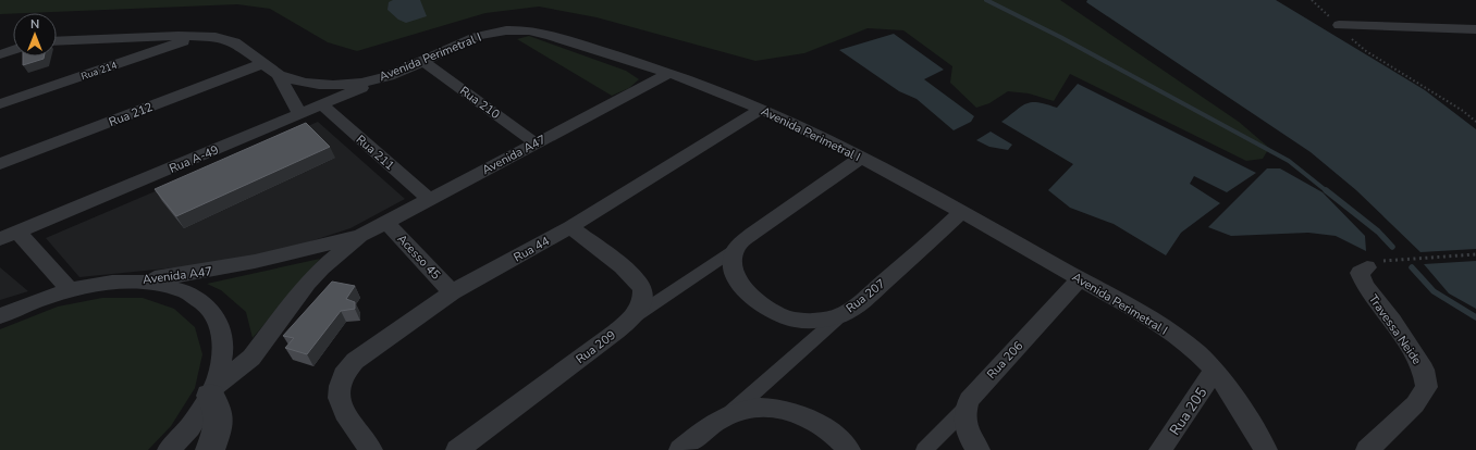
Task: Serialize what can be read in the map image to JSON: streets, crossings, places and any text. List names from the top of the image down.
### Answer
{
  "streets": {
    "street": [
      "Avenida Perimetral I",
      "Rua 214",
      "Rua 210",
      "Rua 212",
      "Rua 211",
      "Avenida A47",
      "Rua A-49",
      "Rua 44",
      "Acesso 45",
      "Rua 207",
      "Travessa Neide",
      "Rua 209",
      "Rua 206",
      "Rua 205"
    ]
  },
  "crossings": [
    ["Avenida Perimetral I", "Rua 214"],
    ["Avenida Perimetral I", "Rua 210"],
    ["Avenida Perimetral I", "Rua 212"],
    ["Avenida Perimetral I", "Avenida A47"],
    ["Avenida Perimetral I", "Rua A-49"],
    ["Avenida Perimetral I", "Rua 44"],
    ["Avenida Perimetral I", "Rua 207"],
    ["Avenida Perimetral I", "Rua 206"],
    ["Avenida Perimetral I", "Rua 205"],
    ["Rua 210", "Avenida A47"],
    ["Rua 211", "Avenida A47"],
    ["Rua 211", "Rua A-49"],
    ["Avenida A47", "Acesso 45"],
    ["Rua 44", "Acesso 45"],
    ["Rua 44", "Rua 209"]
  ],
  "north": "top"
}
